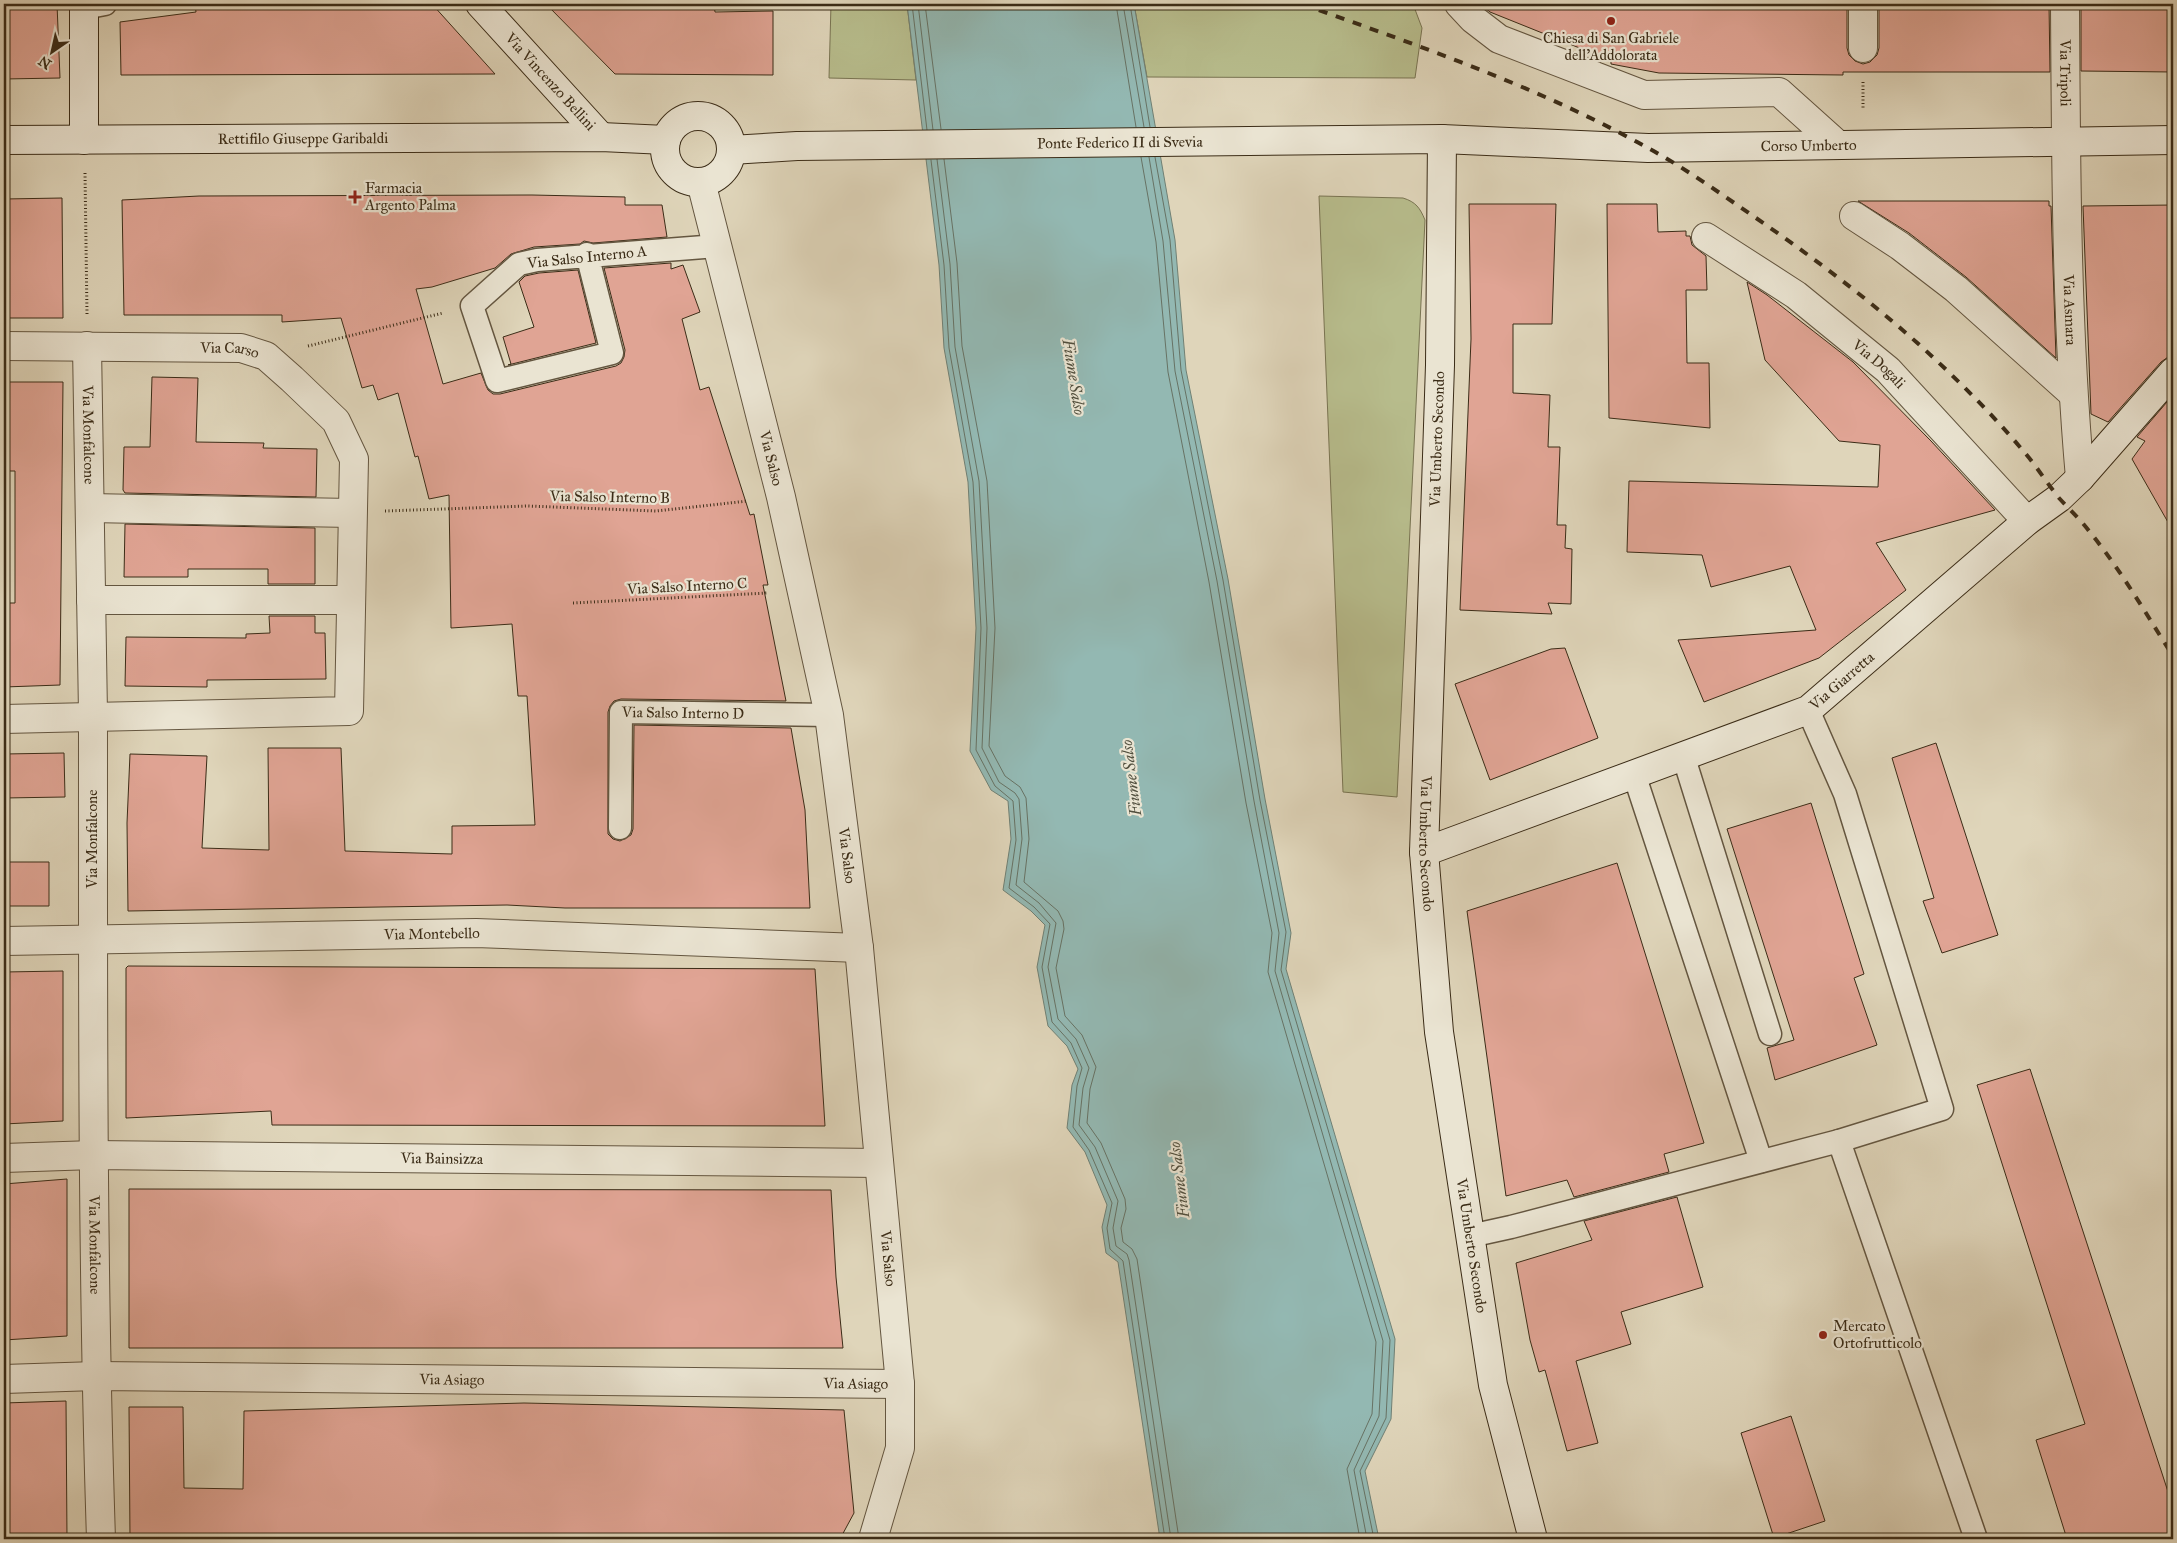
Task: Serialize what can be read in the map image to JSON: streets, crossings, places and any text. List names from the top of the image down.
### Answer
{
  "streets": {
    "street": [
      "Via Tripoli",
      "Via Vincenzo Bellini",
      "Rettifilo Giuseppe Garibaldi",
      "Ponte Federico II di Svevia",
      "Corso Umberto",
      "Via Asmara",
      "Via Carso",
      "Via Dogali",
      "Via Monfalcone",
      "Via Umberto Secondo",
      "Via Salso",
      "Via Giarretta",
      "Via Montebello",
      "Via Bainsizza",
      "Via Asiago"
    ],
    "lane": ["Via Salso Interno A", "Via Salso Interno D"],
    "path": ["Via Salso Interno B", "Via Salso Interno C"]
  },
  "crossings": [
    ["Via Tripoli", "Corso Umberto"],
    ["Via Tripoli", "Via Asmara"],
    ["Via Vincenzo Bellini", "Rettifilo Giuseppe Garibaldi"],
    ["Rettifilo Giuseppe Garibaldi", "Ponte Federico II di Svevia"],
    ["Rettifilo Giuseppe Garibaldi", "Via Salso"],
    ["Ponte Federico II di Svevia", "Corso Umberto"],
    ["Ponte Federico II di Svevia", "Via Umberto Secondo"],
    ["Ponte Federico II di Svevia", "Via Salso"],
    ["Corso Umberto", "Via Asmara"],
    ["Corso Umberto", "Via Umberto Secondo"],
    ["Via Salso Interno A", "Via Salso"],
    ["Via Asmara", "Via Giarretta"],
    ["Via Carso", "Via Monfalcone"],
    ["Via Carso", "Via Salso Interno B"],
    ["Via Dogali", "Via Giarretta"],
    ["Via Monfalcone", "Via Montebello"],
    ["Via Monfalcone", "Via Bainsizza"],
    ["Via Monfalcone", "Via Asiago"],
    ["Via Umberto Secondo", "Via Giarretta"],
    ["Via Salso", "Via Salso Interno B"],
    ["Via Salso", "Via Salso Interno C"],
    ["Via Salso", "Via Salso Interno D"],
    ["Via Salso", "Via Montebello"],
    ["Via Salso", "Via Bainsizza"],
    ["Via Salso", "Via Asiago"]
  ],
  "water": ["Fiume Salso"],
  "places": {
    "other": ["Chiesa di San Gabriele dell'Addolorata", "Mercato Ortofrutticolo"],
    "health": ["Farmacia Argento Palma"]
  },
  "north": "bottom left"
}
